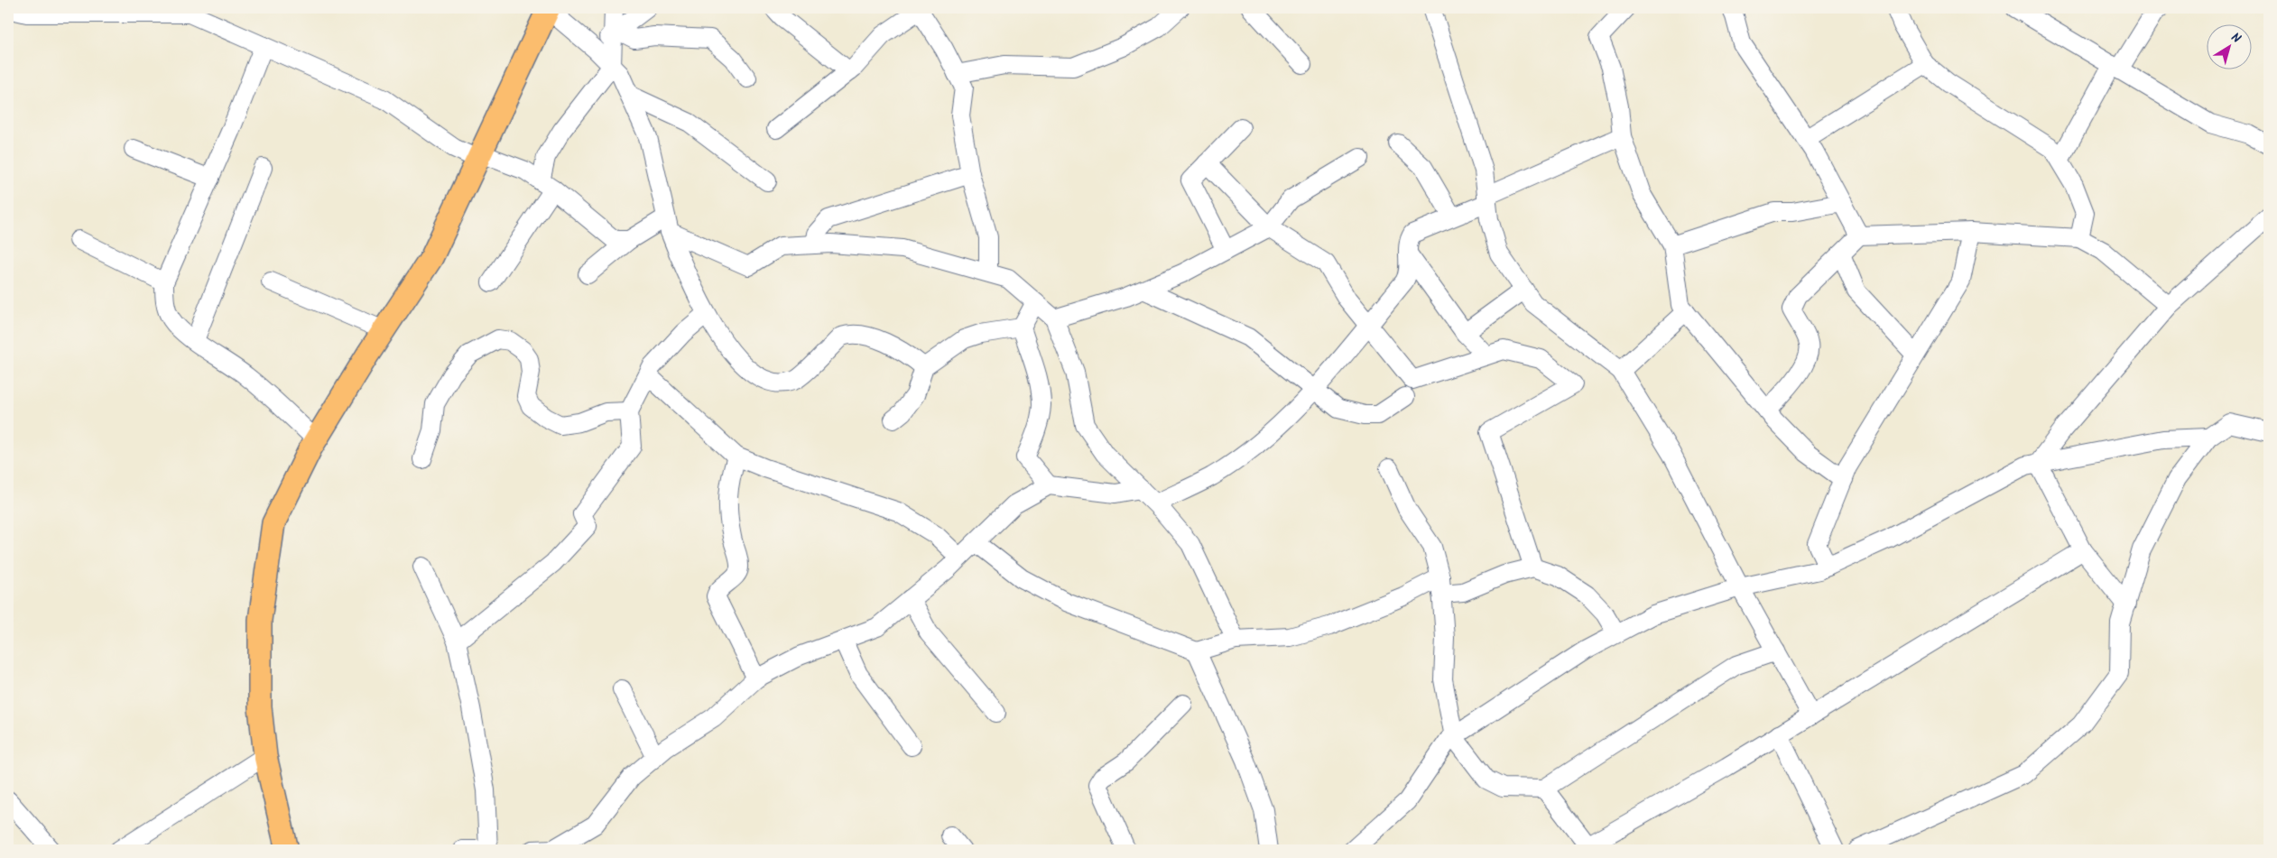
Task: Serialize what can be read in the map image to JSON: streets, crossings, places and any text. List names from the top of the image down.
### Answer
{
  "north": "top right"
}
